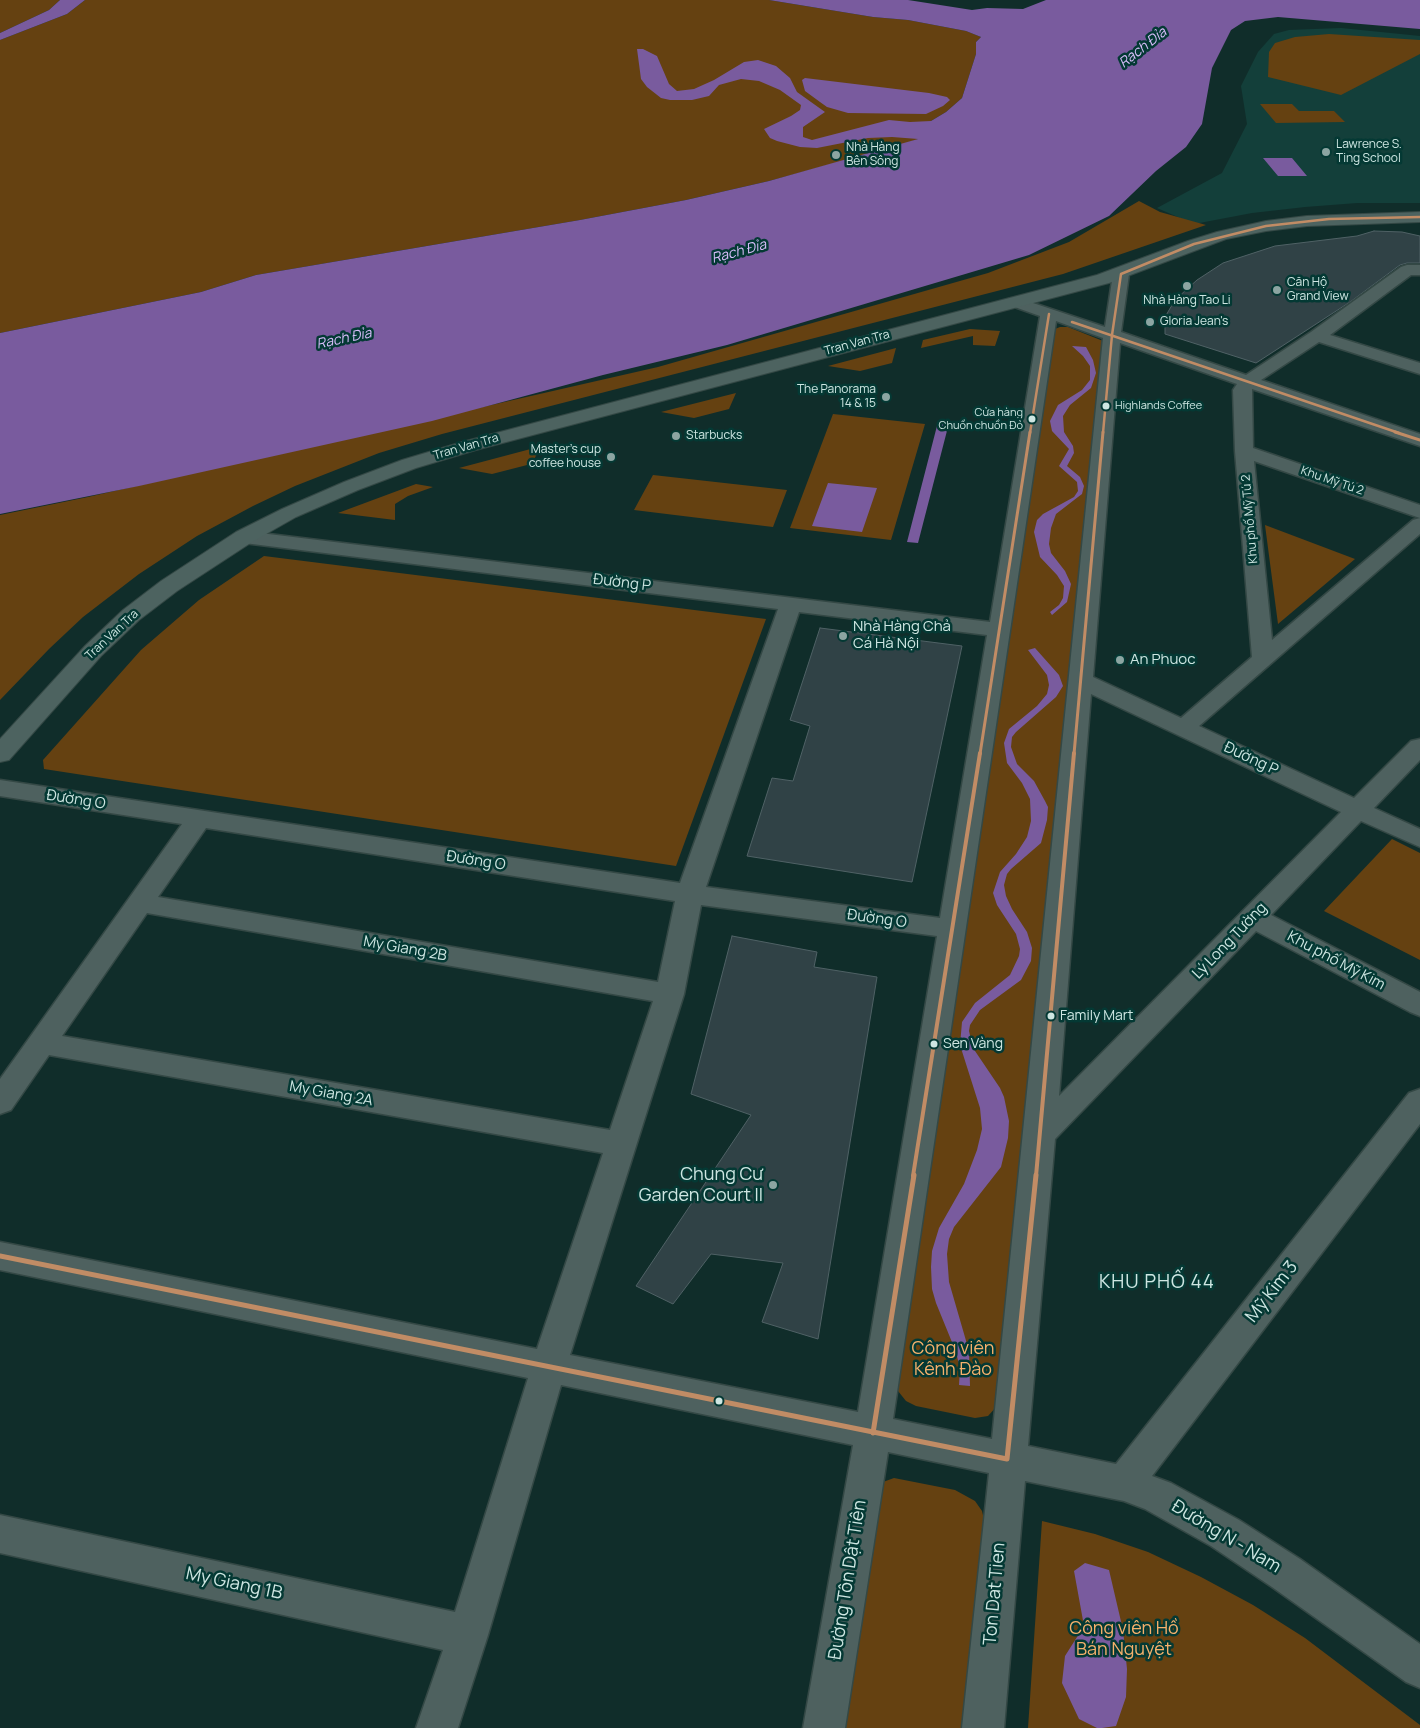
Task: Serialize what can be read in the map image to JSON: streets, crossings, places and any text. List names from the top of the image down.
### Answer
{
  "streets": {
    "main road": ["Tran Van Tra"],
    "street": [
      "Khu Mỹ Tú 2",
      "Khu phố Mỹ Tú 2",
      "Đường P",
      "Đường O",
      "Lý Long Tường",
      "My Giang 2B",
      "Khu phố Mỹ Kim",
      "My Giang 2A",
      "Mỹ Kim 3",
      "Đường N - Nam",
      "Đường Tôn Dật Tiên",
      "My Giang 1B",
      "Ton Dat Tien"
    ]
  },
  "crossings": [
    ["Tran Van Tra", "Đường P"],
    ["Tran Van Tra", "Ton Dat Tien"],
    ["Khu Mỹ Tú 2", "Khu phố Mỹ Tú 2"],
    ["Đường P", "Lý Long Tường"],
    ["Đường P", "Ton Dat Tien"],
    ["Lý Long Tường", "Khu phố Mỹ Kim"],
    ["Lý Long Tường", "Ton Dat Tien"],
    ["Mỹ Kim 3", "Đường N - Nam"],
    ["Đường N - Nam", "Đường Tôn Dật Tiên"],
    ["Đường N - Nam", "Ton Dat Tien"]
  ],
  "districts": ["KHU PHỐ 44"],
  "water": ["Rạch Đỉa"],
  "parks": ["Công viên Kênh Đào", "Công viên Hồ Bán Nguyệt"],
  "places": [
    "Lawrence S. Ting School",
    "Nhà Hàng Bên Sông",
    "Nhà Hàng Tao Li",
    "Căn Hộ Grand View",
    "Gloria Jean's",
    "The Panorama 14 & 15",
    "Highlands Coffee",
    "Cửa hàng Chuồn chuồn Đỏ",
    "Starbucks",
    "Master’s cup coffee house",
    "Nhà Hàng Chả Cá Hà Nội",
    "An Phuoc",
    "Family Mart",
    "Sen Vàng",
    "Chung Cư Garden Court II"
  ]
}
